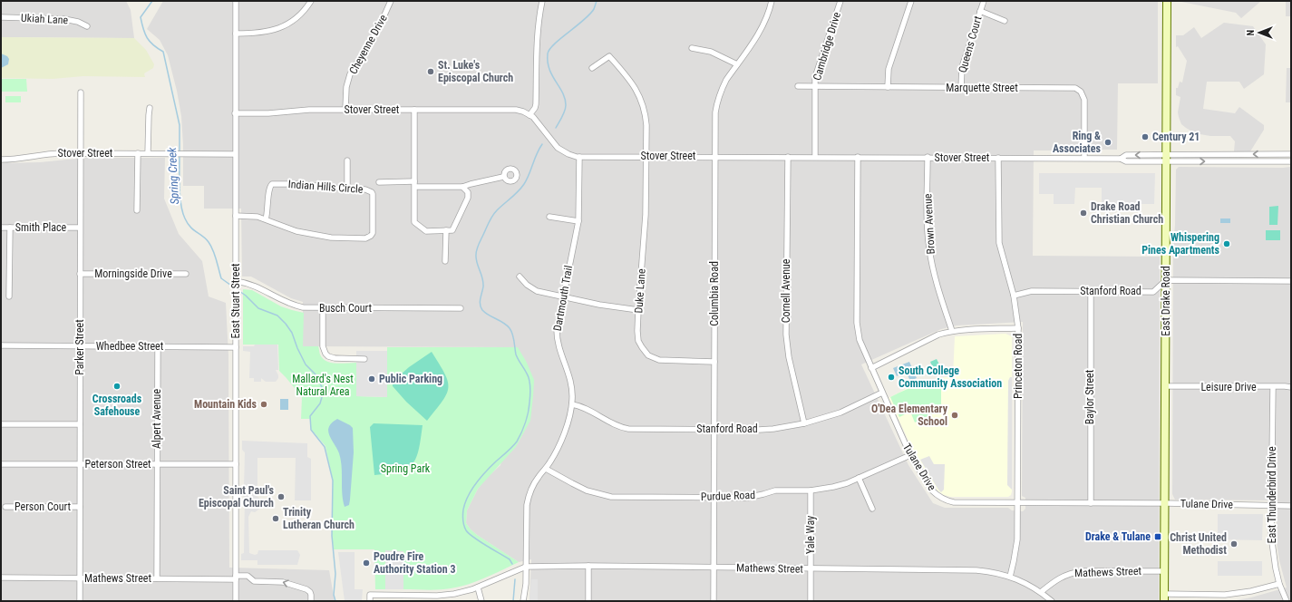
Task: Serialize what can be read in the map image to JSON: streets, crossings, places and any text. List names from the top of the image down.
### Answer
{
  "streets": {
    "main road": ["East Drake Road"],
    "street": [
      "Ukiah Lane",
      "Cheyenne Drive",
      "Queens Court",
      "Cambridge Drive",
      "Marquette Street",
      "Stover Street",
      "Indian Hills Circle",
      "Brown Avenue",
      "Smith Place",
      "Morningside Drive",
      "Duke Lane",
      "Cornell Avenue",
      "Stanford Road",
      "Columbia Road",
      "Dartmouth Trail",
      "East Stuart Street",
      "Busch Court",
      "Whedbee Street",
      "Parker Street",
      "Princeton Road",
      "Leisure Drive",
      "Baylor Street",
      "Alpert Avenue",
      "Peterson Street",
      "Tulane Drive",
      "East Thunderbird Drive",
      "Purdue Road",
      "Person Court",
      "Yale Way",
      "Mathews Street"
    ]
  },
  "crossings": [
    ["Cheyenne Drive", "Stover Street"],
    ["Queens Court", "Marquette Street"],
    ["Cambridge Drive", "Marquette Street"],
    ["Cambridge Drive", "Stover Street"],
    ["Marquette Street", "Stover Street"],
    ["Stover Street", "Brown Avenue"],
    ["Stover Street", "Duke Lane"],
    ["Stover Street", "Cornell Avenue"],
    ["Stover Street", "Columbia Road"],
    ["Stover Street", "Dartmouth Trail"],
    ["Stover Street", "East Stuart Street"],
    ["Stover Street", "East Drake Road"],
    ["Stover Street", "Parker Street"],
    ["Stover Street", "Princeton Road"],
    ["Stover Street", "Tulane Drive"],
    ["Indian Hills Circle", "East Stuart Street"],
    ["Smith Place", "Parker Street"],
    ["Morningside Drive", "Parker Street"],
    ["Duke Lane", "Columbia Road"],
    ["Cornell Avenue", "Stanford Road"],
    ["Stanford Road", "Columbia Road"],
    ["Stanford Road", "Dartmouth Trail"],
    ["Stanford Road", "East Drake Road"],
    ["Stanford Road", "Princeton Road"],
    ["Stanford Road", "Baylor Street"],
    ["Stanford Road", "Tulane Drive"],
    ["Columbia Road", "Purdue Road"],
    ["Columbia Road", "Mathews Street"],
    ["Dartmouth Trail", "Purdue Road"],
    ["Dartmouth Trail", "Mathews Street"],
    ["East Stuart Street", "Busch Court"],
    ["East Stuart Street", "Whedbee Street"],
    ["East Stuart Street", "Peterson Street"],
    ["East Stuart Street", "Mathews Street"],
    ["East Drake Road", "Leisure Drive"],
    ["East Drake Road", "Tulane Drive"],
    ["East Drake Road", "Mathews Street"],
    ["Whedbee Street", "Parker Street"],
    ["Whedbee Street", "Alpert Avenue"],
    ["Parker Street", "Peterson Street"],
    ["Parker Street", "Person Court"],
    ["Parker Street", "Mathews Street"],
    ["Princeton Road", "Tulane Drive"],
    ["Princeton Road", "Mathews Street"],
    ["Leisure Drive", "East Thunderbird Drive"],
    ["Baylor Street", "Tulane Drive"],
    ["Alpert Avenue", "Peterson Street"],
    ["Alpert Avenue", "Mathews Street"],
    ["Tulane Drive", "East Thunderbird Drive"],
    ["Tulane Drive", "Purdue Road"],
    ["Purdue Road", "Yale Way"],
    ["Yale Way", "Mathews Street"]
  ],
  "water": ["Spring Creek"],
  "parks": ["Mallard's Nest Natural Area", "Spring Park"],
  "places": {
    "other": [
      "St. Luke's Episcopal Church",
      "Century 21",
      "Ring & Associates",
      "Drake Road Christian Church",
      "Whispering Pines Apartments",
      "South College Community Association",
      "Public Parking",
      "Crossroads Safehouse",
      "Mountain Kids",
      "O'Dea Elementary School",
      "Saint Paul's Episcopal Church",
      "Trinity Lutheran Church",
      "Christ United Methodist",
      "Poudre Fire Authority Station 3"
    ],
    "transit": ["Drake & Tulane"]
  },
  "north": "left"
}
